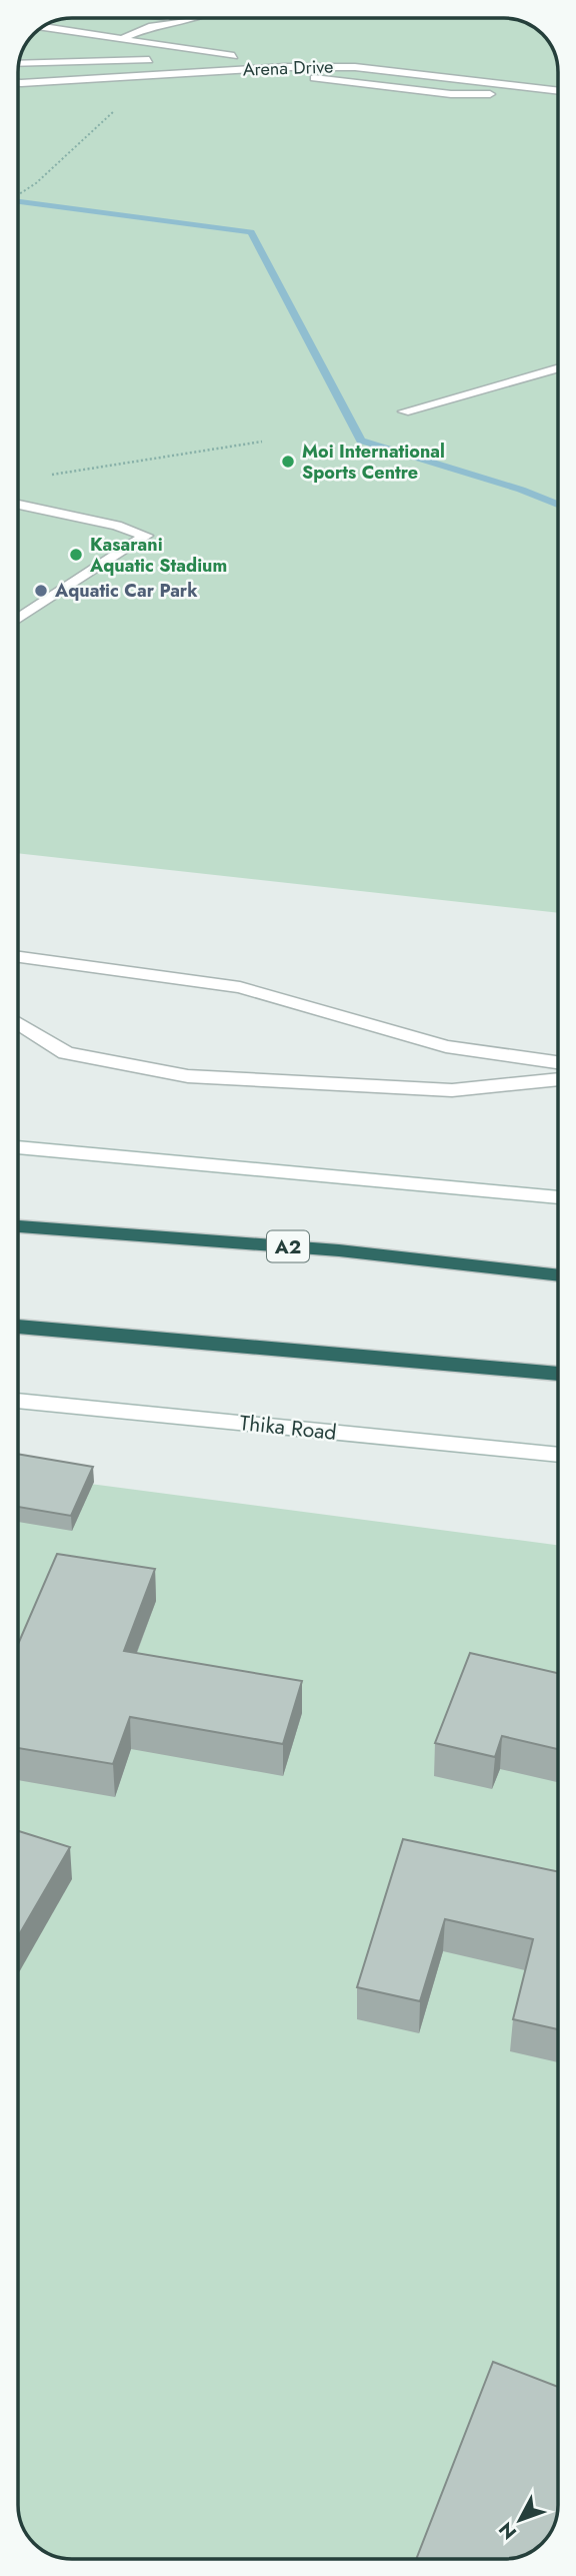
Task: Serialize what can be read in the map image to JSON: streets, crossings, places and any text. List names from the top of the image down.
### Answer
{
  "streets": {
    "highway": ["A2"],
    "street": ["Arena Drive", "Thika Road"]
  },
  "places": ["Moi International Sports Centre", "Kasarani Aquatic Stadium", "Aquatic Car Park"],
  "north": "bottom left"
}
